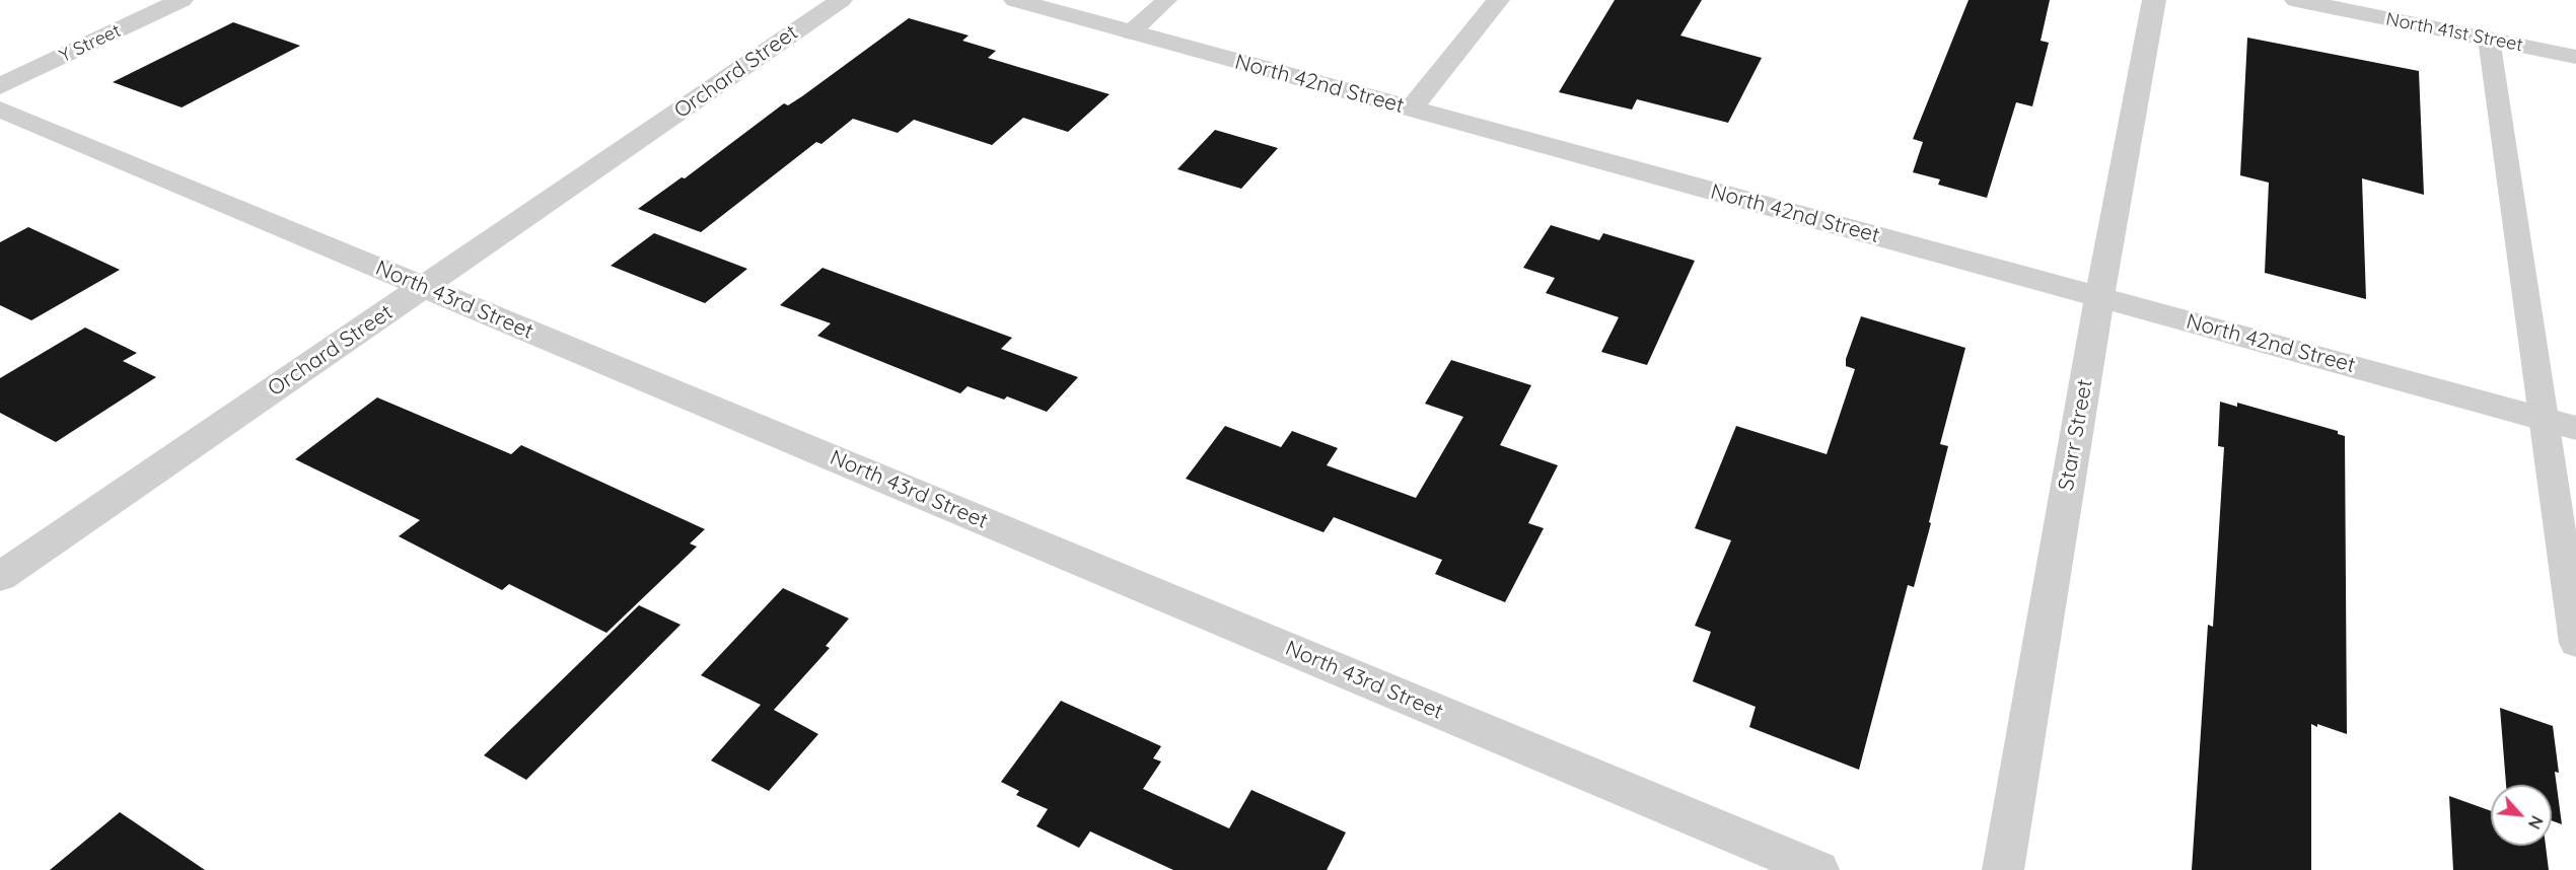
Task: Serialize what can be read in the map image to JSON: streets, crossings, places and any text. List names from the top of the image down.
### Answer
{
  "streets": {
    "street": [
      "North 41st Street",
      "Y Street",
      "Orchard Street",
      "North 42nd Street",
      "North 43rd Street",
      "Starr Street"
    ]
  },
  "crossings": [
    ["Orchard Street", "North 43rd Street"],
    ["North 42nd Street", "Starr Street"]
  ],
  "north": "bottom right"
}
